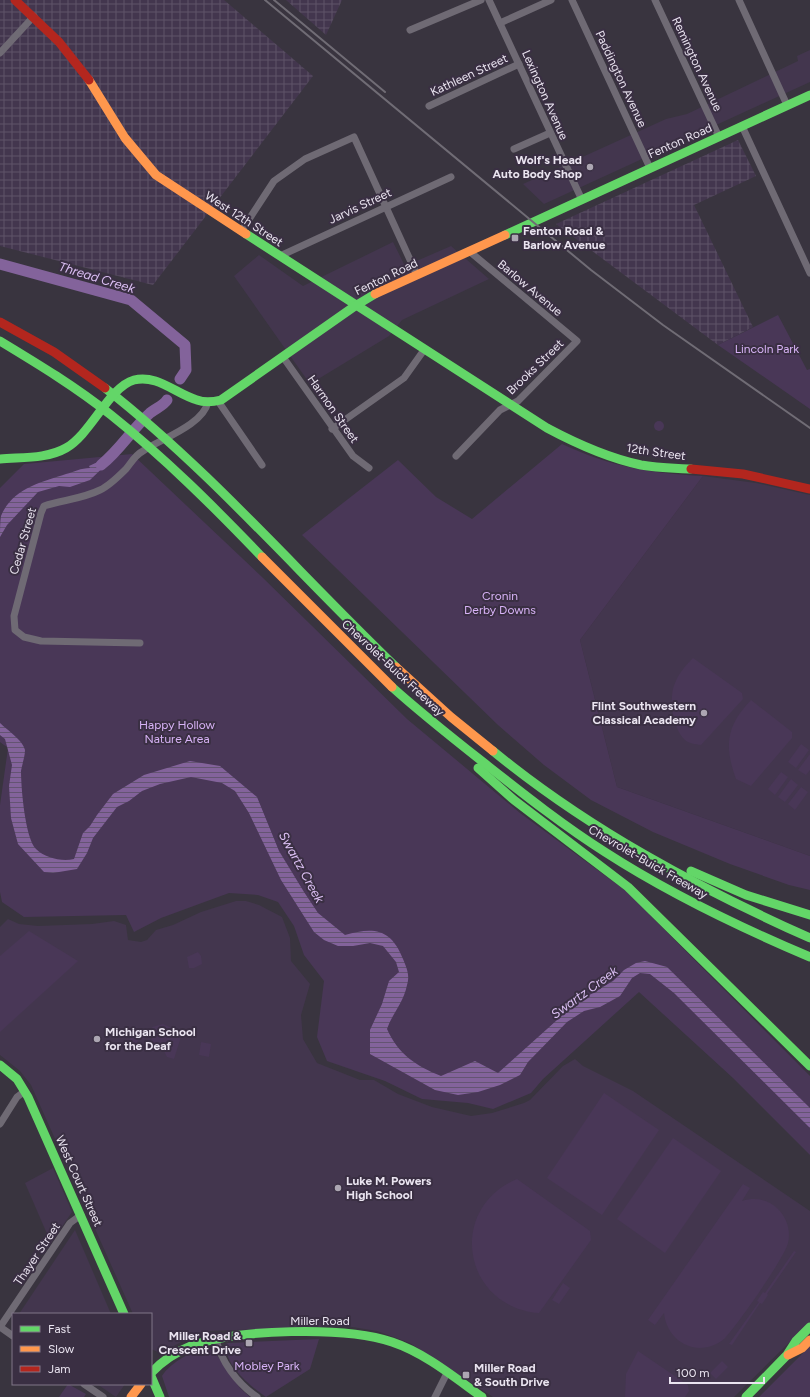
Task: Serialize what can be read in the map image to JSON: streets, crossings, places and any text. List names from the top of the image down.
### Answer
{
  "streets": {
    "main road": [
      "Fenton Road",
      "West 12th Street",
      "12th Street",
      "Chevrolet-Buick Freeway",
      "West Court Street",
      "Miller Road"
    ],
    "street": [
      "Remington Avenue",
      "Kathleen Street",
      "Paddington Avenue",
      "Lexington Avenue",
      "Jarvis Street",
      "Barlow Avenue",
      "Brooks Street",
      "Harmon Street",
      "Cedar Street",
      "Thayer Street"
    ]
  },
  "crossings": [
    ["Remington Avenue", "Fenton Road"],
    ["Kathleen Street", "Lexington Avenue"],
    ["Paddington Avenue", "Fenton Road"],
    ["Lexington Avenue", "Fenton Road"],
    ["Fenton Road", "West 12th Street"],
    ["Fenton Road", "Barlow Avenue"],
    ["Fenton Road", "Harmon Street"],
    ["Fenton Road", "Cedar Street"],
    ["Jarvis Street", "West 12th Street"],
    ["West 12th Street", "Brooks Street"],
    ["West 12th Street", "12th Street"],
    ["Barlow Avenue", "Brooks Street"],
    ["Brooks Street", "12th Street"],
    ["West Court Street", "Thayer Street"]
  ],
  "water": ["Thread Creek", "Swartz Creek"],
  "parks": [
    "Lincoln Park",
    "Cronin Derby Downs",
    "Happy Hollow Nature Area",
    "Mobley Park"
  ],
  "places": {
    "other": [
      "Wolf's Head Auto Body Shop",
      "Flint Southwestern Classical Academy",
      "Michigan School for the Deaf",
      "Luke M. Powers High School"
    ],
    "transit": ["Fenton Road & Barlow Avenue", "Miller Road & Crescent Drive", "Miller Road & South Drive"]
  },
  "legend": ["Fast", "Slow", "Jam"],
  "scale_bar": "100 m"
}
